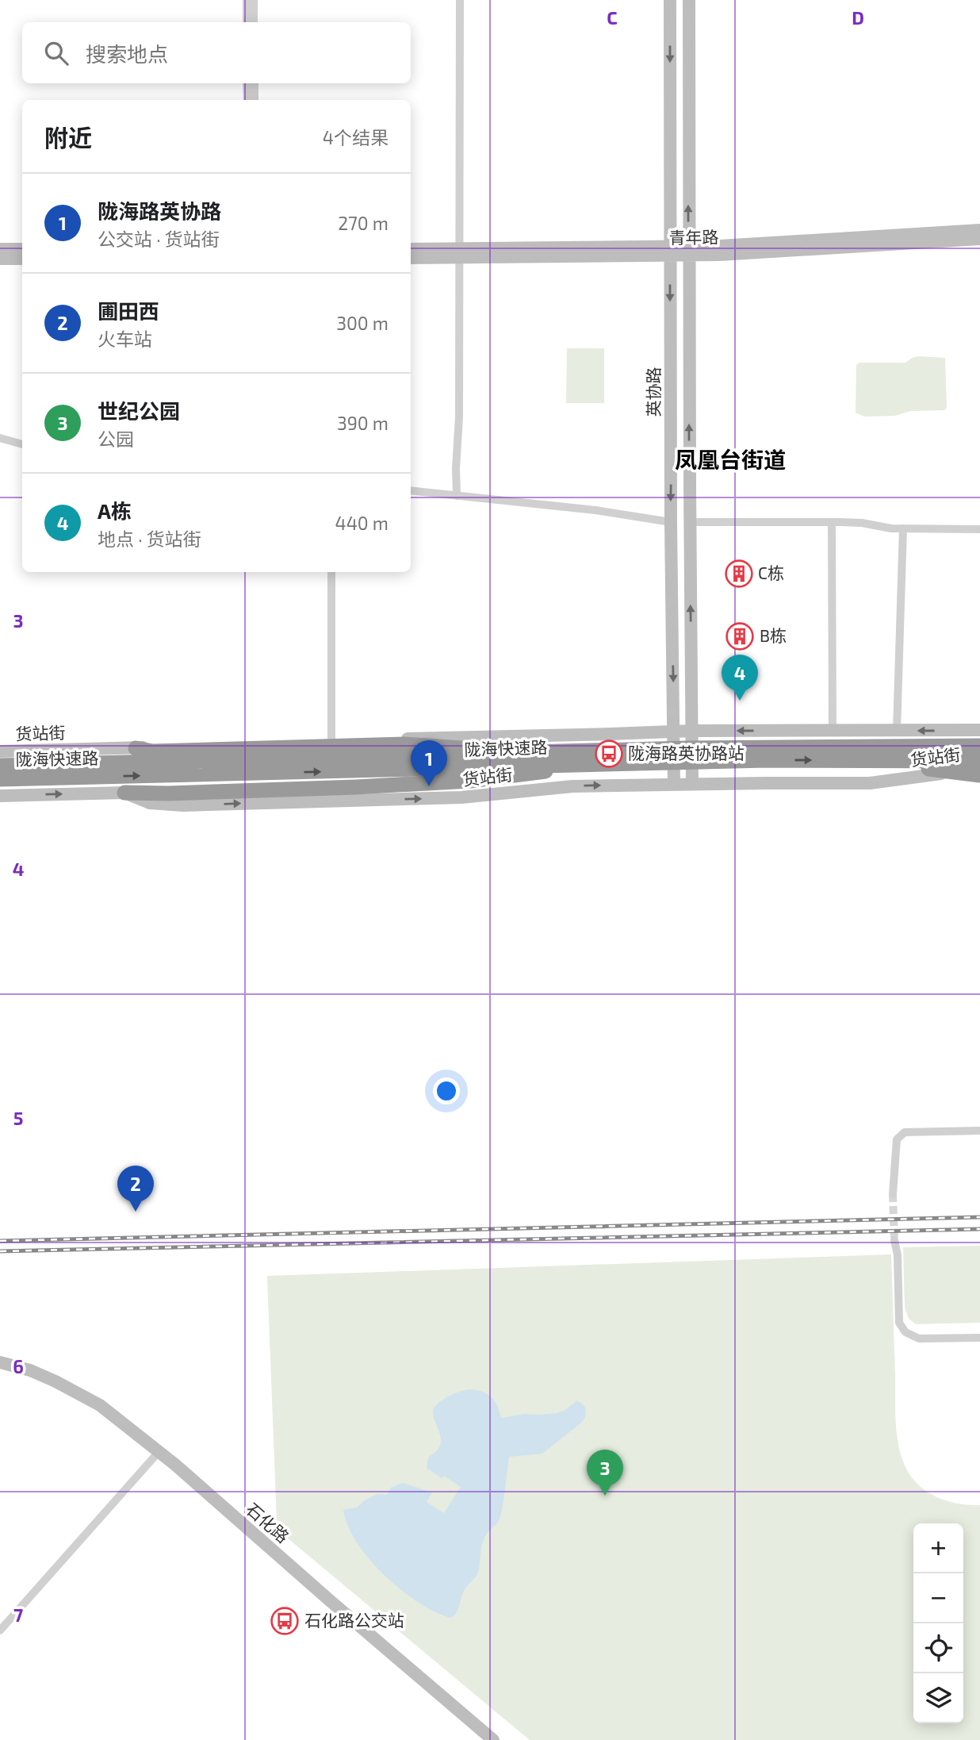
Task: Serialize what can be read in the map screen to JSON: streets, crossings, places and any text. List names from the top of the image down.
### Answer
{
  "streets": {
    "highway": ["陇海快速路"],
    "street": [
      "青年路",
      "英协路",
      "货站街",
      "石化路"
    ]
  },
  "crossings": [
    ["青年路", "英协路"],
    ["英协路", "货站街"]
  ],
  "districts": ["凤凰台街道"],
  "places": {
    "building": ["C栋", "B栋"],
    "bus stop": ["陇海路英协路站", "石化路公交站"]
  },
  "page": {
    "search": "搜索地点",
    "heading": ["附近", "4个结果"],
    "list": [
      {
        "mark": "1",
        "name": "陇海路英协路",
        "note": "公交站 · 货站街",
        "value": "270 m"
      },
      {
        "mark": "2",
        "name": "圃田西",
        "note": "火车站",
        "value": "300 m"
      },
      {
        "mark": "3",
        "name": "世纪公园",
        "note": "公园",
        "value": "390 m"
      },
      {
        "mark": "4",
        "name": "A栋",
        "note": "地点 · 货站街",
        "value": "440 m"
      }
    ],
    "pins": [
      "4",
      "1",
      "2",
      "3"
    ],
    "map_buttons": ["+", "−"]
  },
  "grid": {
    "columns": ["C", "D"],
    "rows": [
      "3",
      "4",
      "5",
      "6",
      "7"
    ]
  }
}
